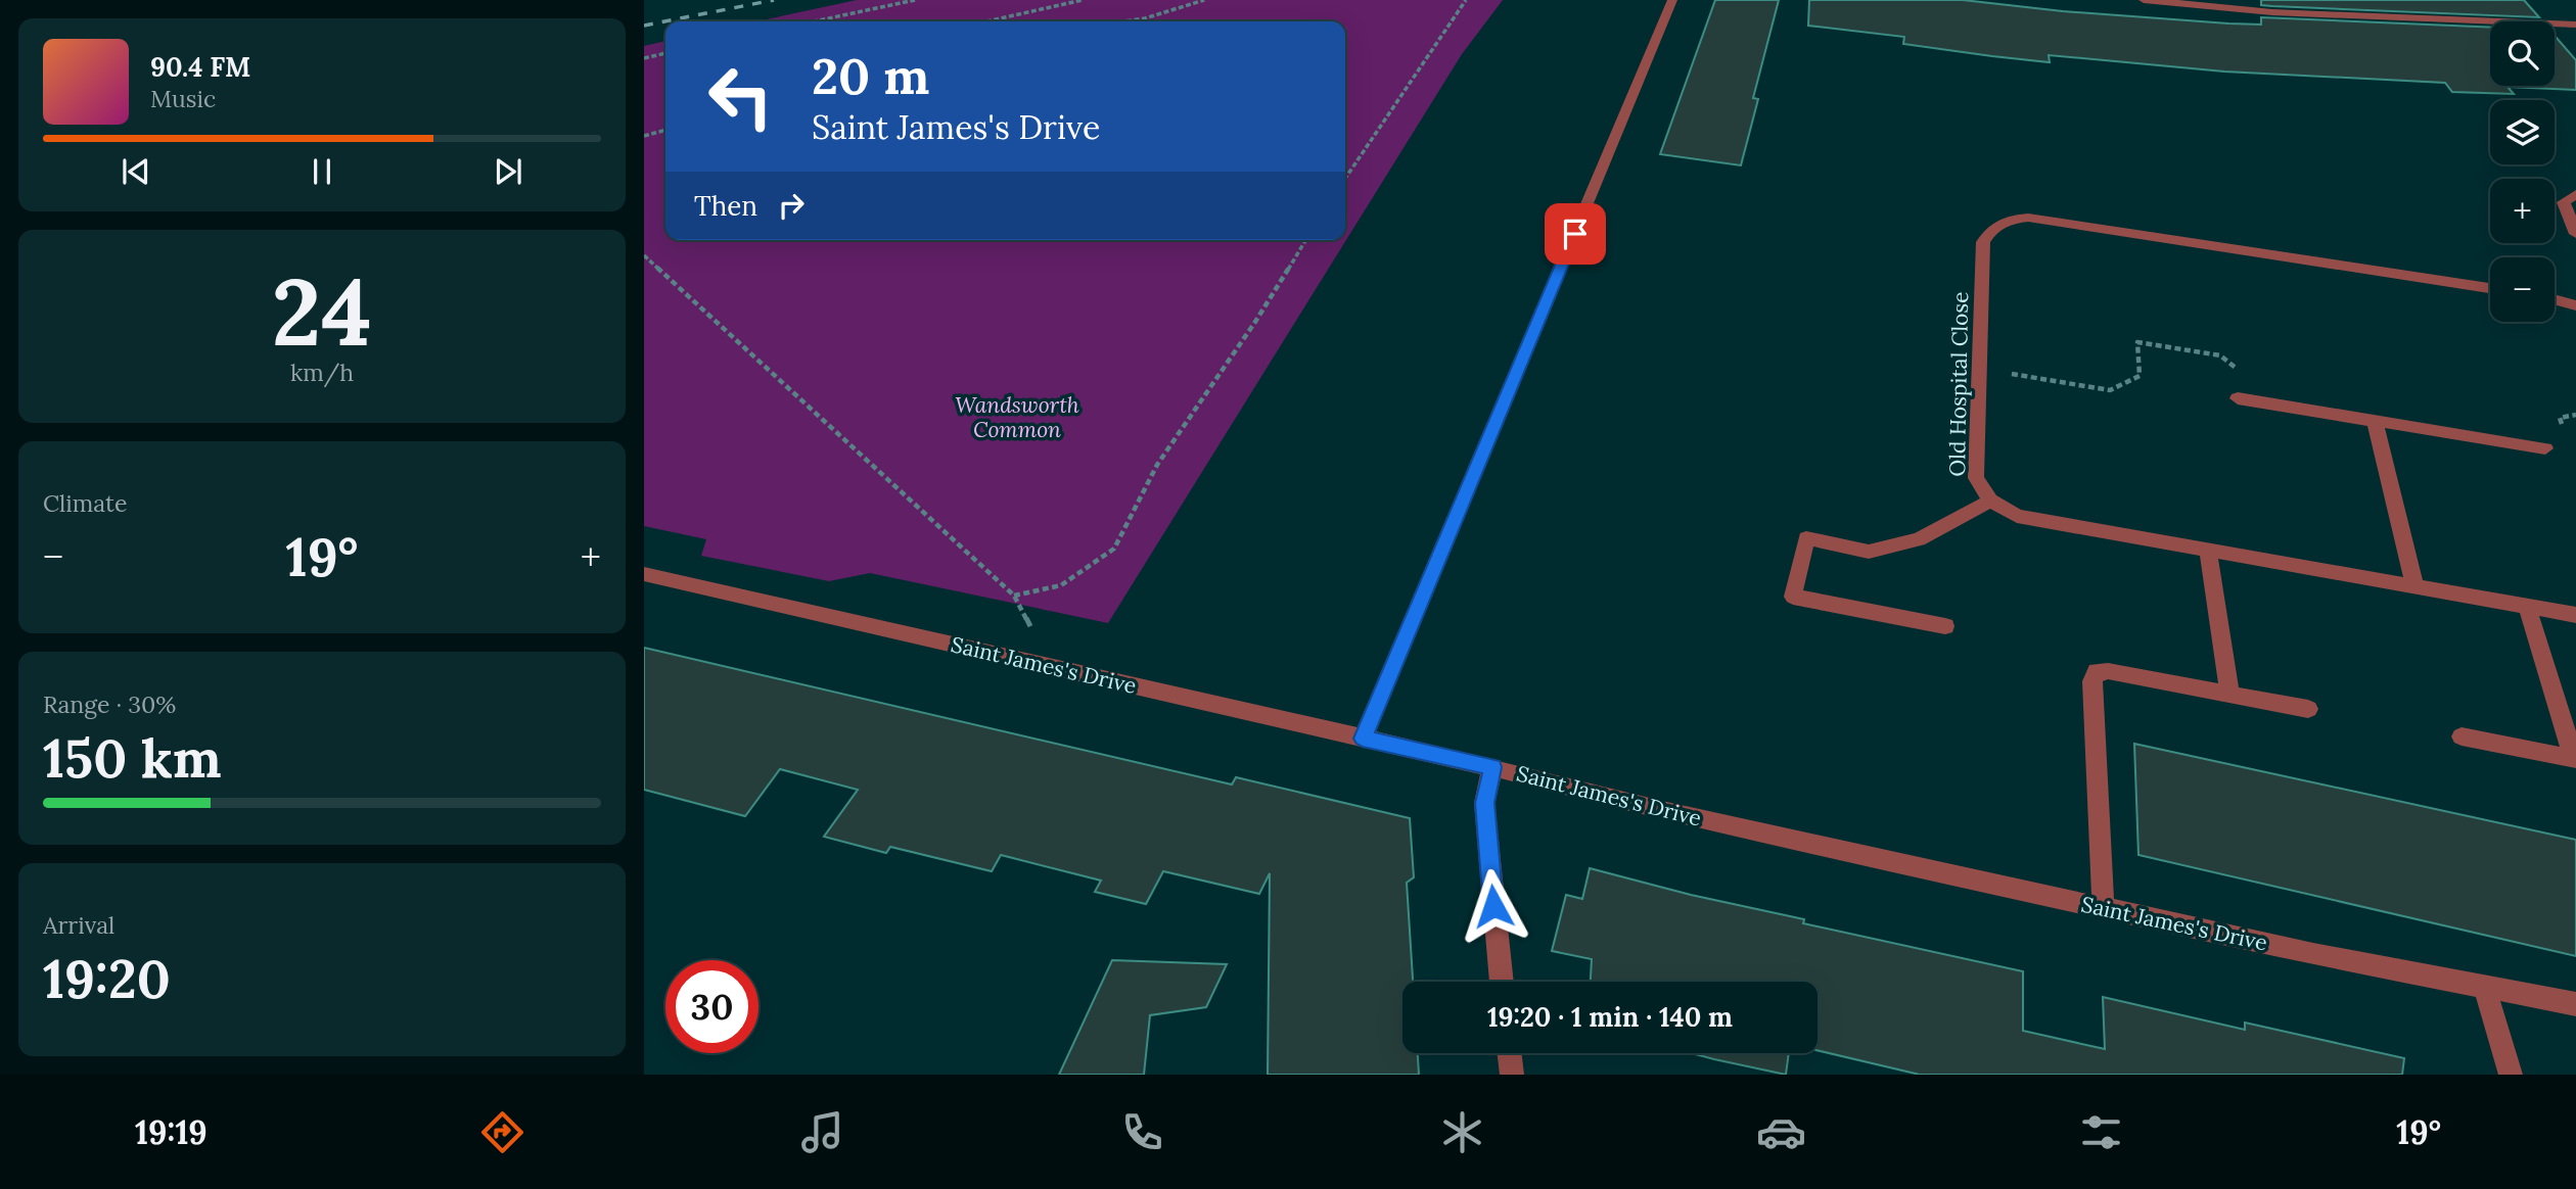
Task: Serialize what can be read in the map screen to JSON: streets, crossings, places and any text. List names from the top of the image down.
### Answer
{
  "streets": {
    "street": ["Old Hospital Close", "Saint James's Drive"]
  },
  "parks": ["Wandsworth Common"],
  "page": {
    "map_buttons": ["+", "−"],
    "turn": ["20 m", "Saint James's Drive"],
    "song": ["90.4 FM", "Music"],
    "then": "Then",
    "tile": [
      ["24", "km/h"],
      "Climate",
      ["Range · 30%", "150 km"],
      ["Arrival", "19:20"]
    ],
    "heat": ["−", "19°", "+"],
    "limit": "30",
    "trip": "19:20 · 1 min · 140 m",
    "tabs": ["19:19", "19°"]
  }
}
